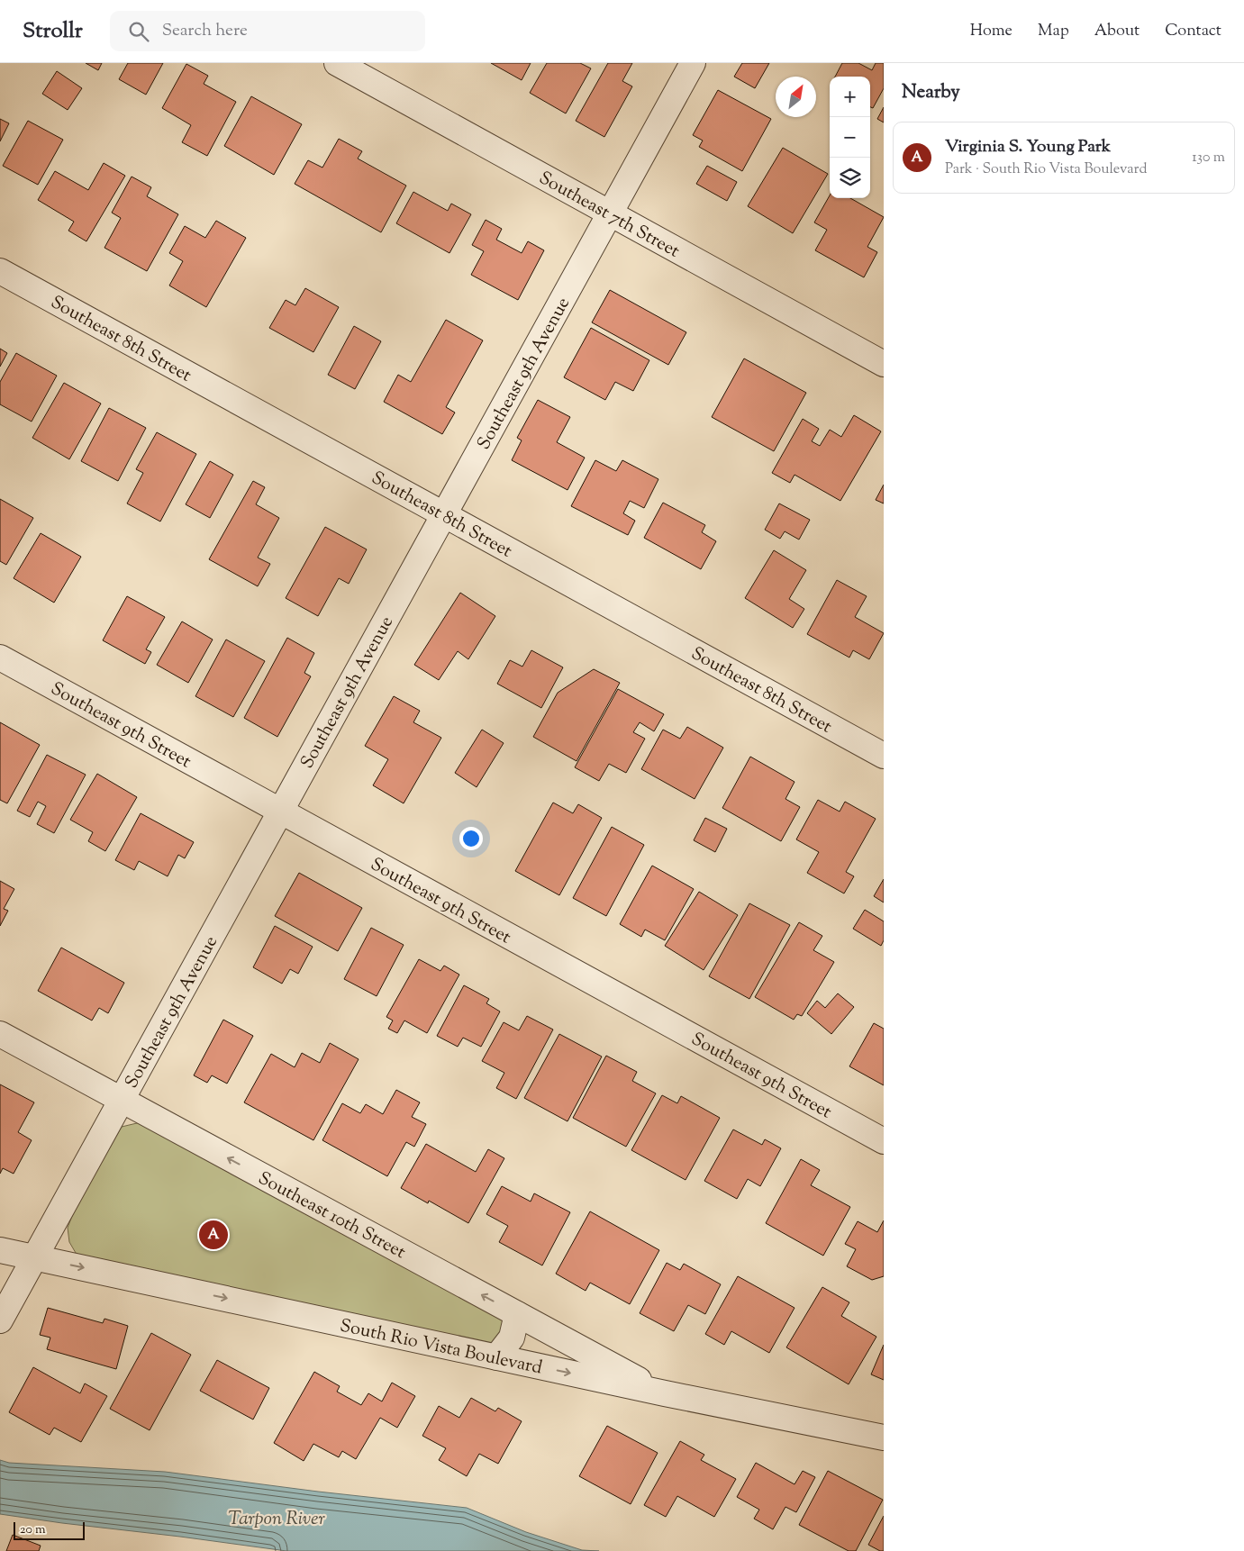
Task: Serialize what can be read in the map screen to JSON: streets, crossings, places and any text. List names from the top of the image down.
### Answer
{
  "streets": {
    "street": [
      "Southeast 7th Street",
      "Southeast 8th Street",
      "Southeast 9th Avenue",
      "Southeast 9th Street",
      "Southeast 10th Street",
      "South Rio Vista Boulevard"
    ]
  },
  "crossings": [
    ["Southeast 7th Street", "Southeast 9th Avenue"],
    ["Southeast 8th Street", "Southeast 9th Avenue"],
    ["Southeast 9th Avenue", "Southeast 9th Street"],
    ["Southeast 9th Avenue", "Southeast 10th Street"],
    ["Southeast 9th Avenue", "South Rio Vista Boulevard"],
    ["Southeast 10th Street", "South Rio Vista Boulevard"]
  ],
  "one_way": ["Southeast 10th Street", "South Rio Vista Boulevard"],
  "water": ["Tarpon River"],
  "scale_bar": "20 m",
  "north": "top right",
  "page": {
    "header": "Strollr",
    "search": "Search here",
    "nav": [
      "Home",
      "Map",
      "About",
      "Contact"
    ],
    "heading": "Nearby",
    "map_buttons": ["+", "−"],
    "list": [
      {
        "mark": "A",
        "name": "Virginia S. Young Park",
        "note": "Park · South Rio Vista Boulevard",
        "value": "130 m"
      }
    ],
    "pins": "A",
    "scale": "20 m"
  }
}
